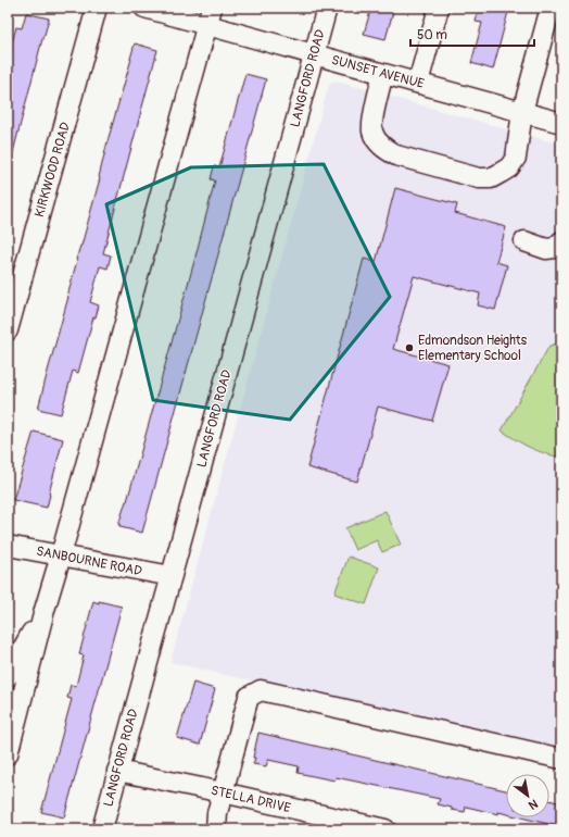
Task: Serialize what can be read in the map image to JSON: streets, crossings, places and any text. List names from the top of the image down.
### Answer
{
  "streets": {
    "street": [
      "SUNSET AVENUE",
      "LANGFORD ROAD",
      "KIRKWOOD ROAD",
      "SANBOURNE ROAD",
      "STELLA DRIVE"
    ]
  },
  "crossings": [
    ["SUNSET AVENUE", "LANGFORD ROAD"],
    ["LANGFORD ROAD", "SANBOURNE ROAD"],
    ["LANGFORD ROAD", "STELLA DRIVE"]
  ],
  "places": ["Edmondson Heights Elementary School"],
  "scale_bar": "50 m",
  "north": "bottom right"
}
